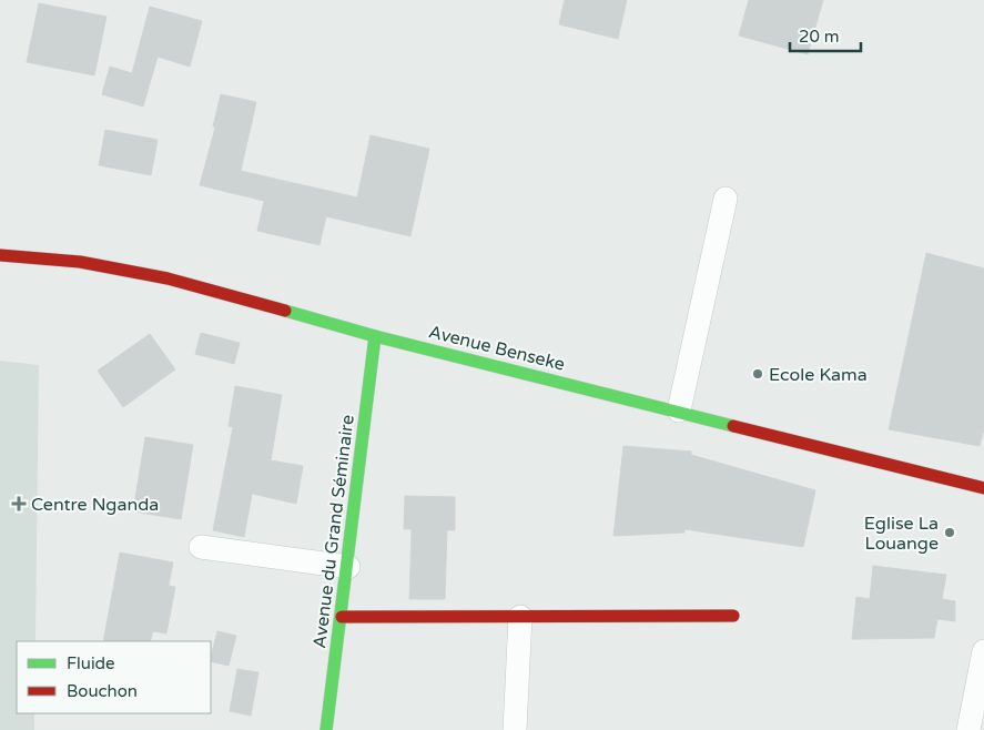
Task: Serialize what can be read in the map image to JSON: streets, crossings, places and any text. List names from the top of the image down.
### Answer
{
  "streets": {
    "street": ["Avenue Benseke", "Avenue du Grand Séminaire"]
  },
  "crossings": [
    ["Avenue Benseke", "Avenue du Grand Séminaire"]
  ],
  "places": {
    "other": ["Ecole Kama", "Eglise La Louange"],
    "health": ["Centre Nganda"]
  },
  "legend": ["Fluide", "Bouchon"],
  "scale_bar": "20 m"
}
